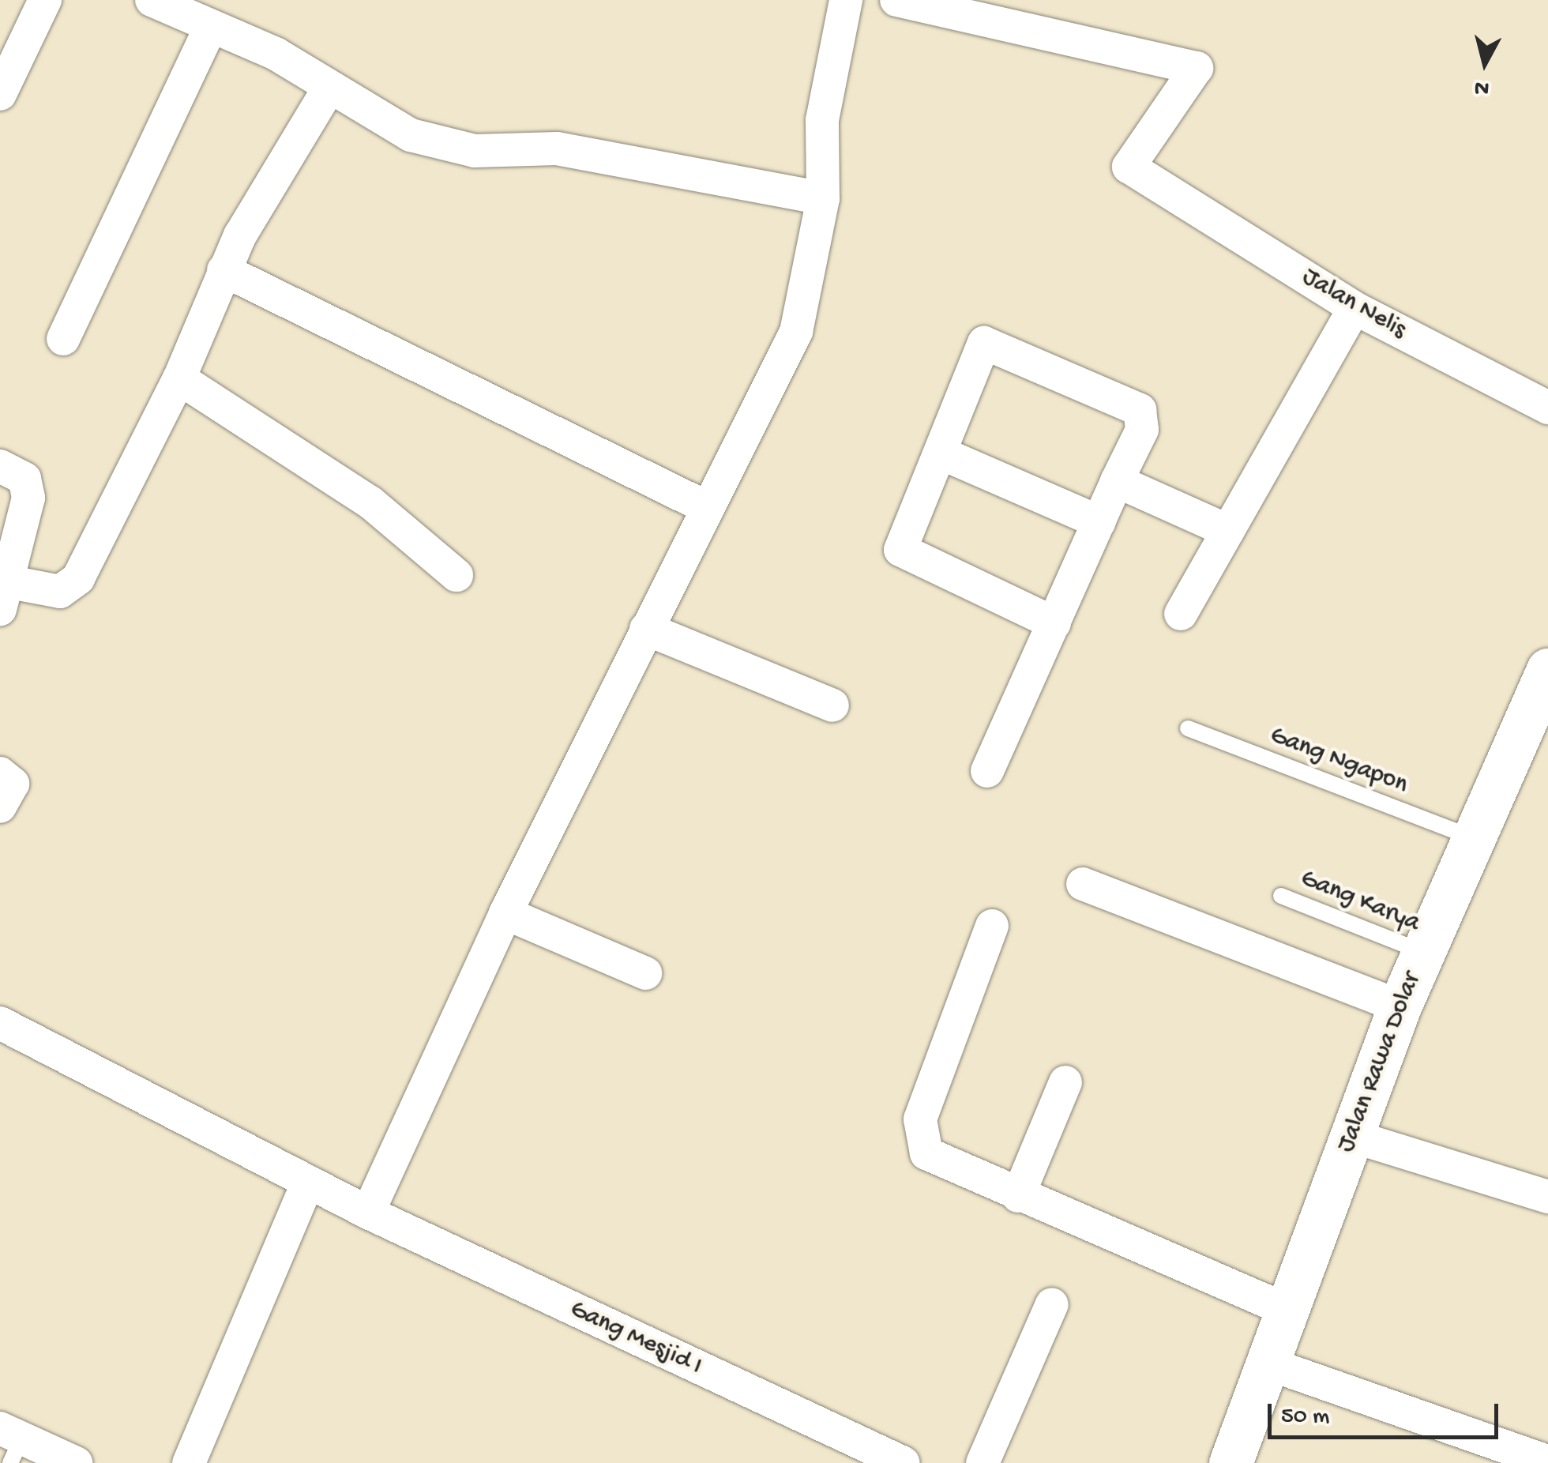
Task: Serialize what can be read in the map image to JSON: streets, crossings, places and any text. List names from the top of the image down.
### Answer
{
  "streets": {
    "street": ["Jalan Nelis", "Jalan Rawa Dolar", "Gang Mesjid I"],
    "lane": ["Gang Ngapon", "Gang Karya"]
  },
  "crossings": [
    ["Gang Ngapon", "Jalan Rawa Dolar"],
    ["Gang Karya", "Jalan Rawa Dolar"]
  ],
  "scale_bar": "50 m",
  "north": "bottom"
}
